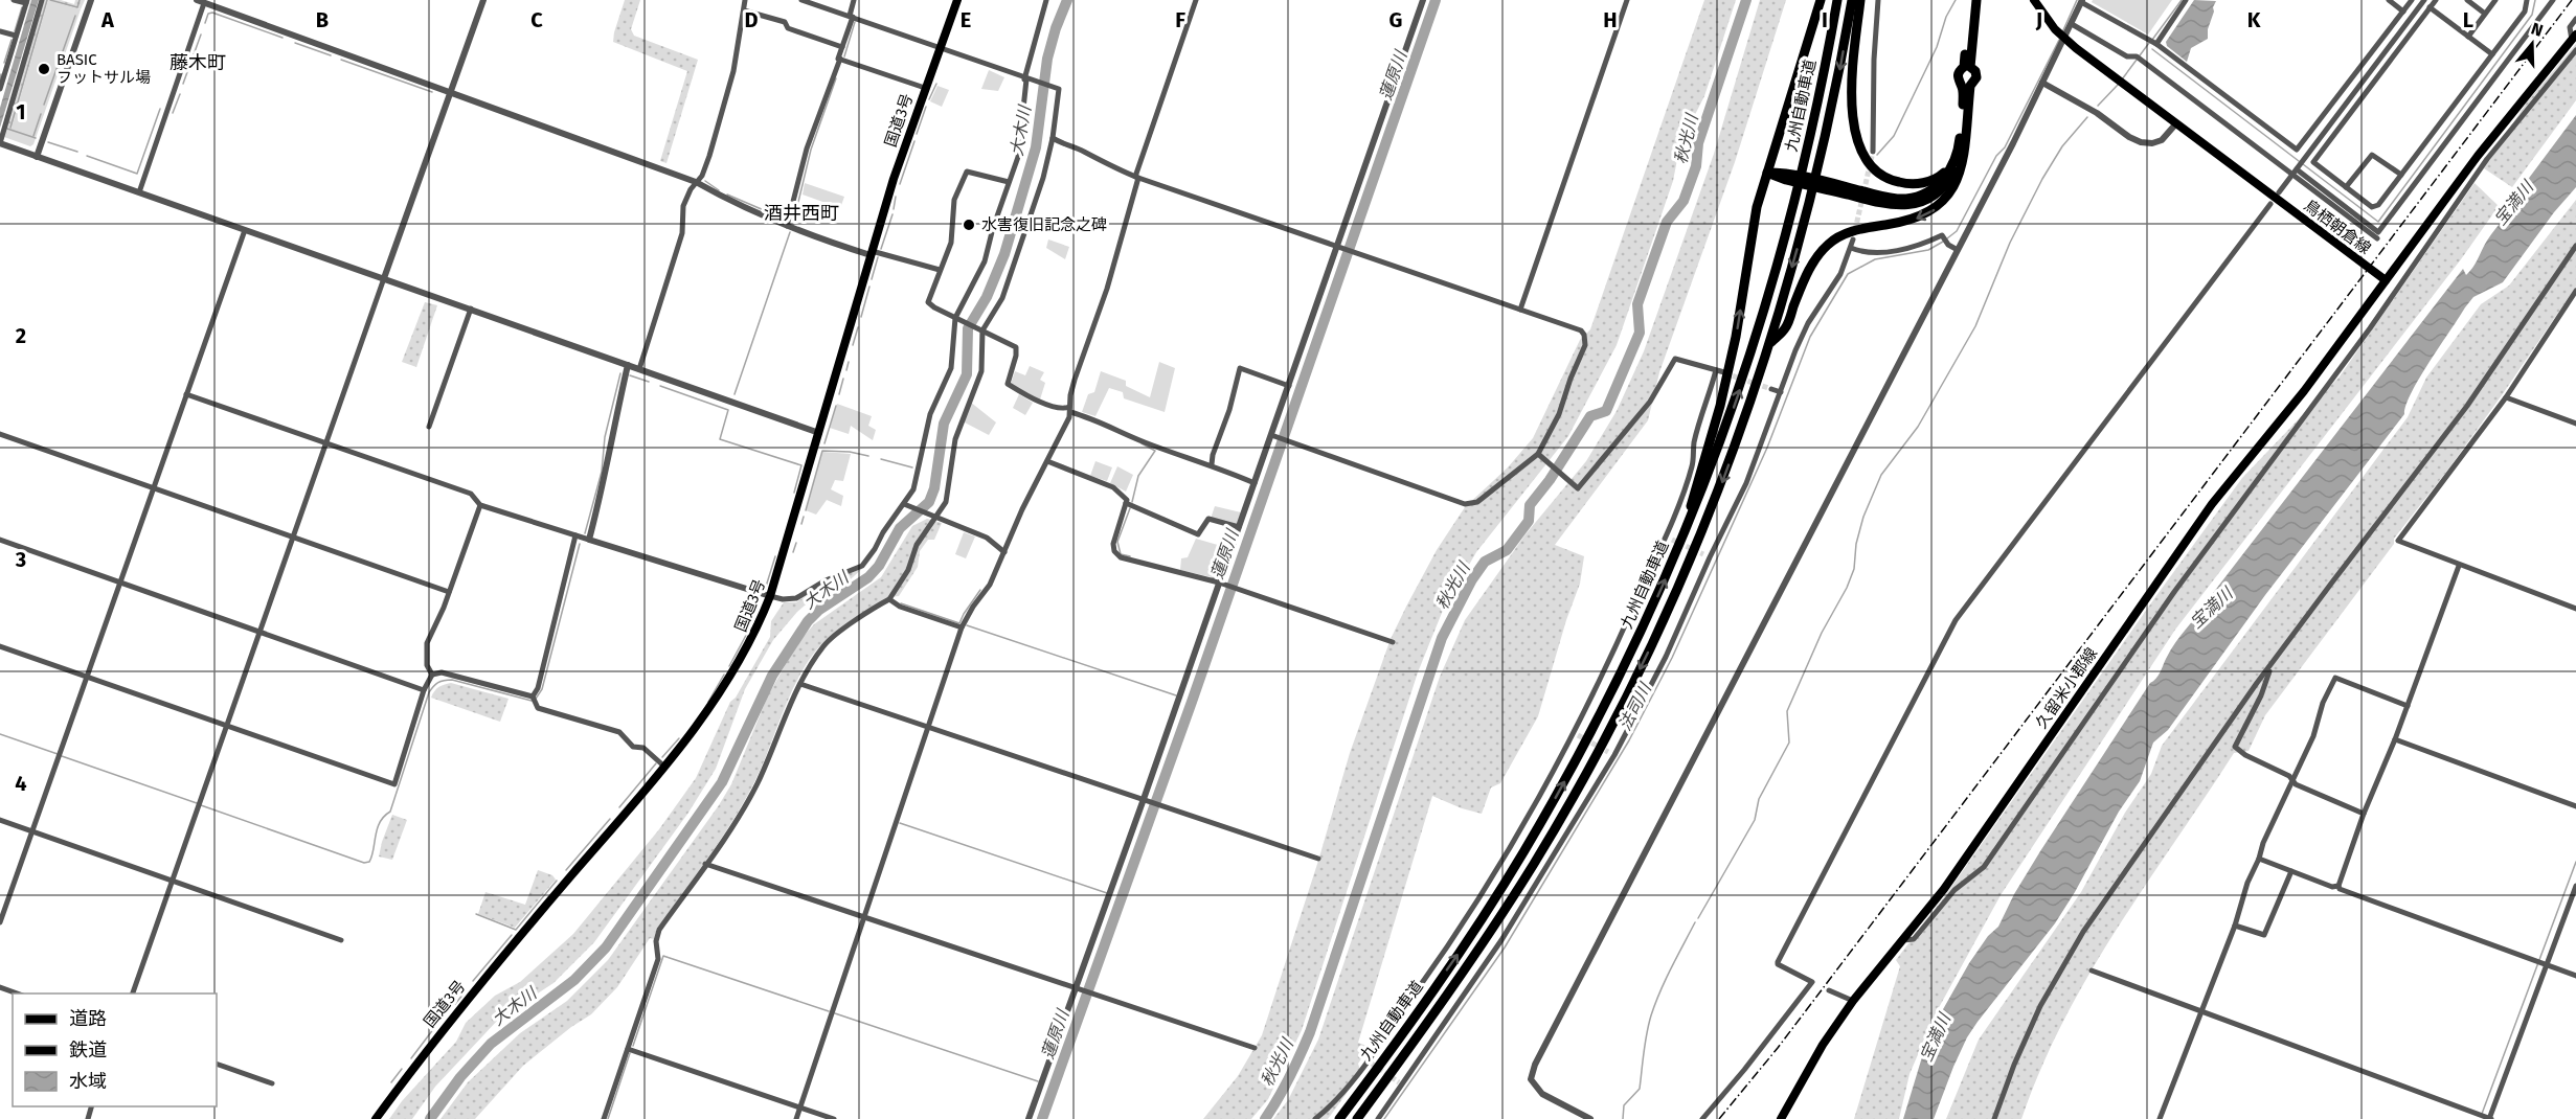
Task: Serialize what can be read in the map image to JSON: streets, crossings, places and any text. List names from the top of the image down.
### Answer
{
  "streets": {
    "highway": ["九州自動車道"],
    "main road": ["国道3号", "鳥栖朝倉線", "久留米小郡線"]
  },
  "crossings": [
    ["鳥栖朝倉線", "久留米小郡線"]
  ],
  "districts": ["藤木町", "酒井西町"],
  "water": [
    "蓮原川",
    "大木川",
    "秋光川",
    "宝満川",
    "法司川"
  ],
  "places": ["BASIC フットサル場", "水害復旧記念之碑"],
  "legend": ["道路", "鉄道", "水域"],
  "north": "top",
  "grid": {
    "columns": [
      "A",
      "B",
      "C",
      "D",
      "E",
      "F",
      "G",
      "H",
      "I",
      "J",
      "K",
      "L"
    ],
    "rows": [
      "1",
      "2",
      "3",
      "4"
    ]
  }
}
